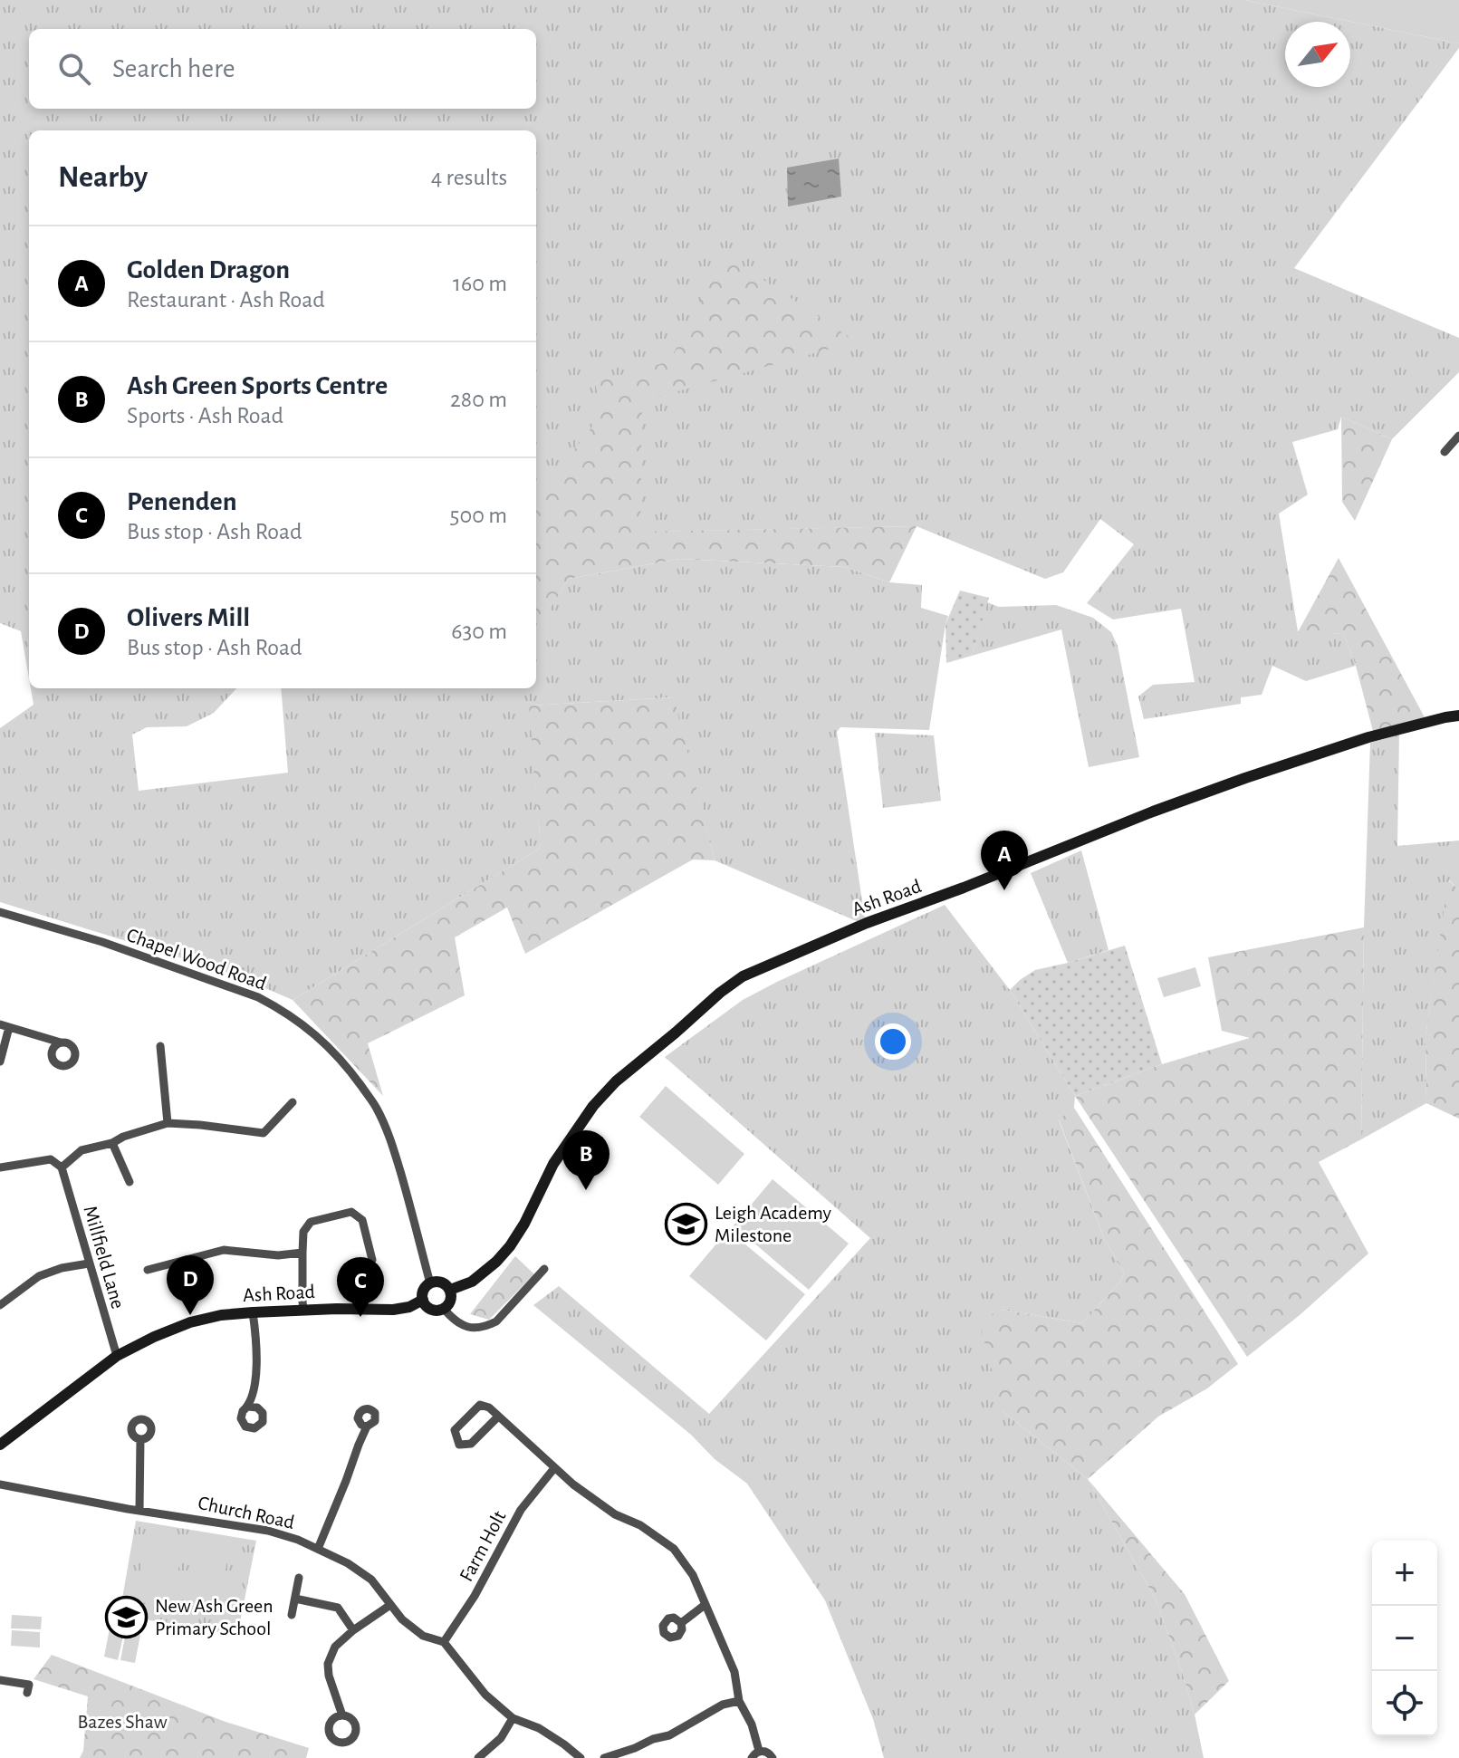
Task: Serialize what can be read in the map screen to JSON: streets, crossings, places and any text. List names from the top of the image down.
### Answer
{
  "streets": {
    "street": [
      "Ash Road",
      "Chapel Wood Road",
      "Millfield Lane",
      "Church Road",
      "Farm Holt"
    ]
  },
  "crossings": [
    ["Ash Road", "Chapel Wood Road"],
    ["Ash Road", "Millfield Lane"],
    ["Church Road", "Farm Holt"]
  ],
  "parks": ["Bazes Shaw"],
  "places": {
    "school or university": ["Leigh Academy Milestone", "New Ash Green Primary School"]
  },
  "north": "top right",
  "page": {
    "search": "Search here",
    "heading": ["Nearby", "4 results"],
    "list": [
      {
        "mark": "A",
        "name": "Golden Dragon",
        "note": "Restaurant · Ash Road",
        "value": "160 m"
      },
      {
        "mark": "B",
        "name": "Ash Green Sports Centre",
        "note": "Sports · Ash Road",
        "value": "280 m"
      },
      {
        "mark": "C",
        "name": "Penenden",
        "note": "Bus stop · Ash Road",
        "value": "500 m"
      },
      {
        "mark": "D",
        "name": "Olivers Mill",
        "note": "Bus stop · Ash Road",
        "value": "630 m"
      }
    ],
    "pins": [
      "A",
      "B",
      "D",
      "C"
    ],
    "map_buttons": ["+", "−"]
  }
}
